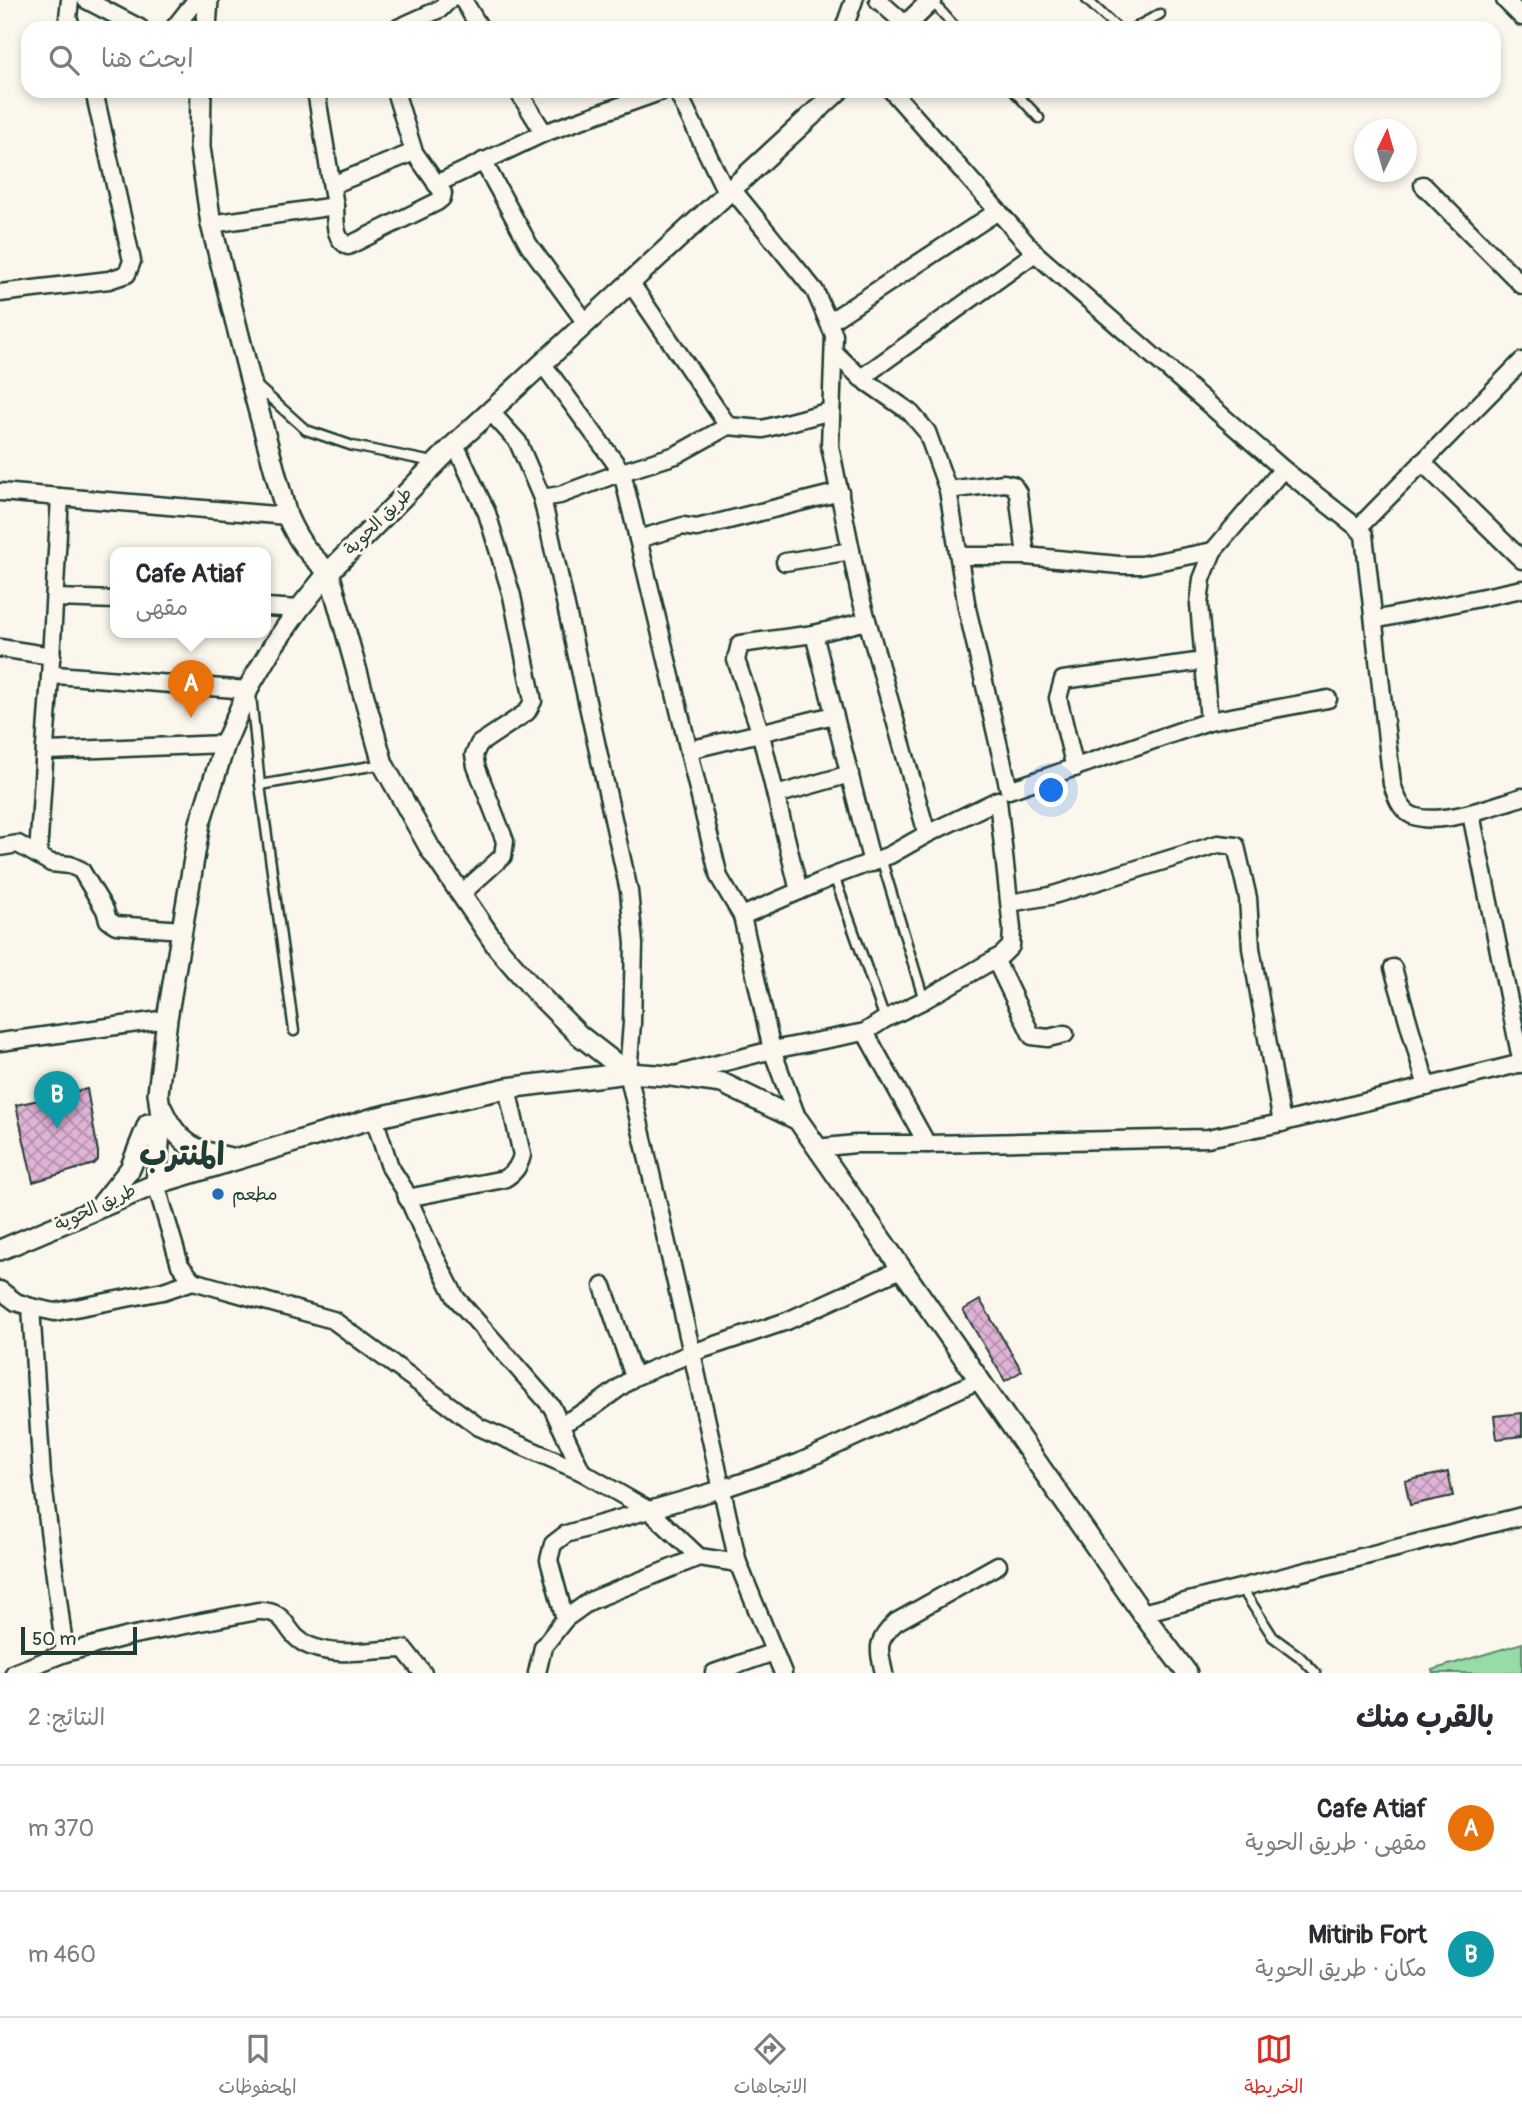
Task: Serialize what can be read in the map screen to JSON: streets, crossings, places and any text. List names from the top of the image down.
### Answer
{
  "streets": {
    "street": ["طريق الحوية"]
  },
  "districts": ["المنترب"],
  "places": ["مطعم"],
  "scale_bar": "50 m",
  "north": "top",
  "page": {
    "search": "ابحث هنا",
    "popup": ["Cafe Atiaf", "مقهى"],
    "pins": ["A", "B"],
    "scale": "50 m",
    "heading": ["بالقرب منك", "النتائج: 2"],
    "list": [
      {
        "mark": "A",
        "name": "Cafe Atiaf",
        "note": "مقهى · طريق الحوية",
        "value": "370 m"
      },
      {
        "mark": "B",
        "name": "Mitirib Fort",
        "note": "مكان · طريق الحوية",
        "value": "460 m"
      }
    ],
    "nav": ["الخريطة", "الاتجاهات", "المحفوظات"]
  }
}
